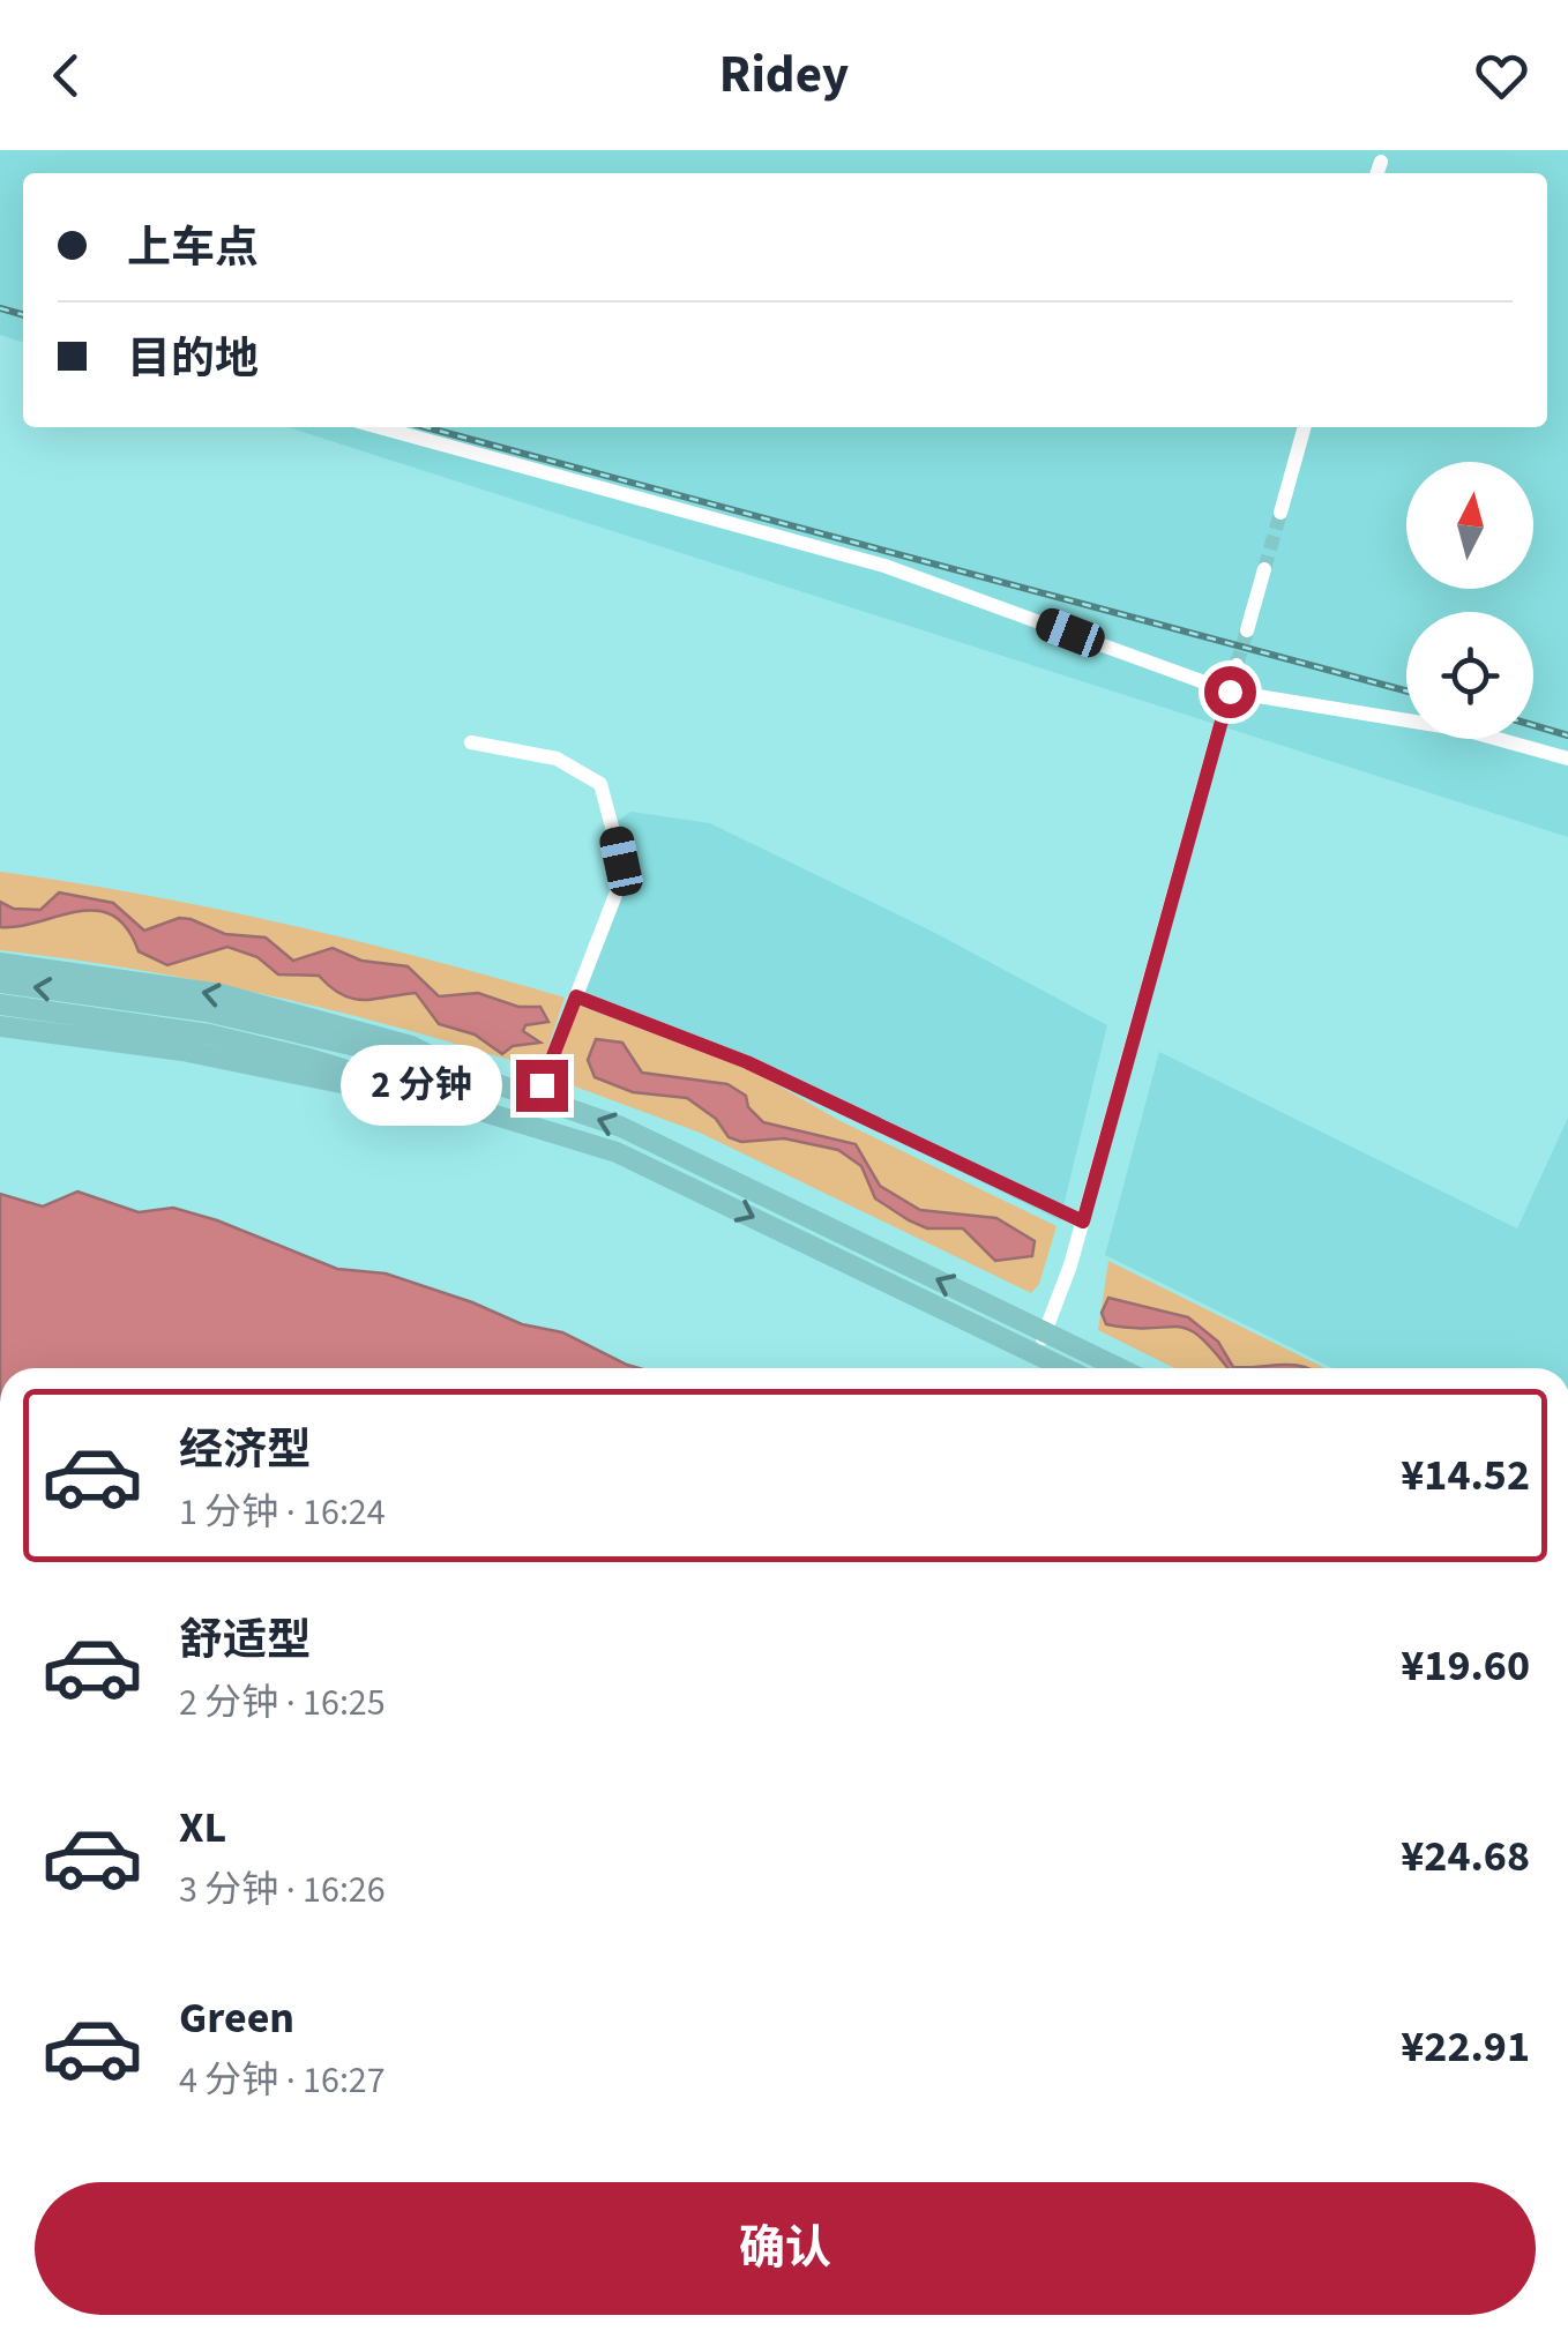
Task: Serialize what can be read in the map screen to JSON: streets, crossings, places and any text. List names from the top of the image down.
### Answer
{
  "north": "top",
  "page": {
    "header": "Ridey",
    "banner": ["上车点", "目的地"],
    "bubble": "2 分钟",
    "list": [
      {
        "name": "经济型",
        "note": "1 分钟 · 16:24",
        "value": "¥14.52"
      },
      {
        "name": "舒适型",
        "note": "2 分钟 · 16:25",
        "value": "¥19.60"
      },
      {
        "name": "XL",
        "note": "3 分钟 · 16:26",
        "value": "¥24.68"
      },
      {
        "name": "Green",
        "note": "4 分钟 · 16:27",
        "value": "¥22.91"
      }
    ],
    "buttons": "确认"
  }
}
